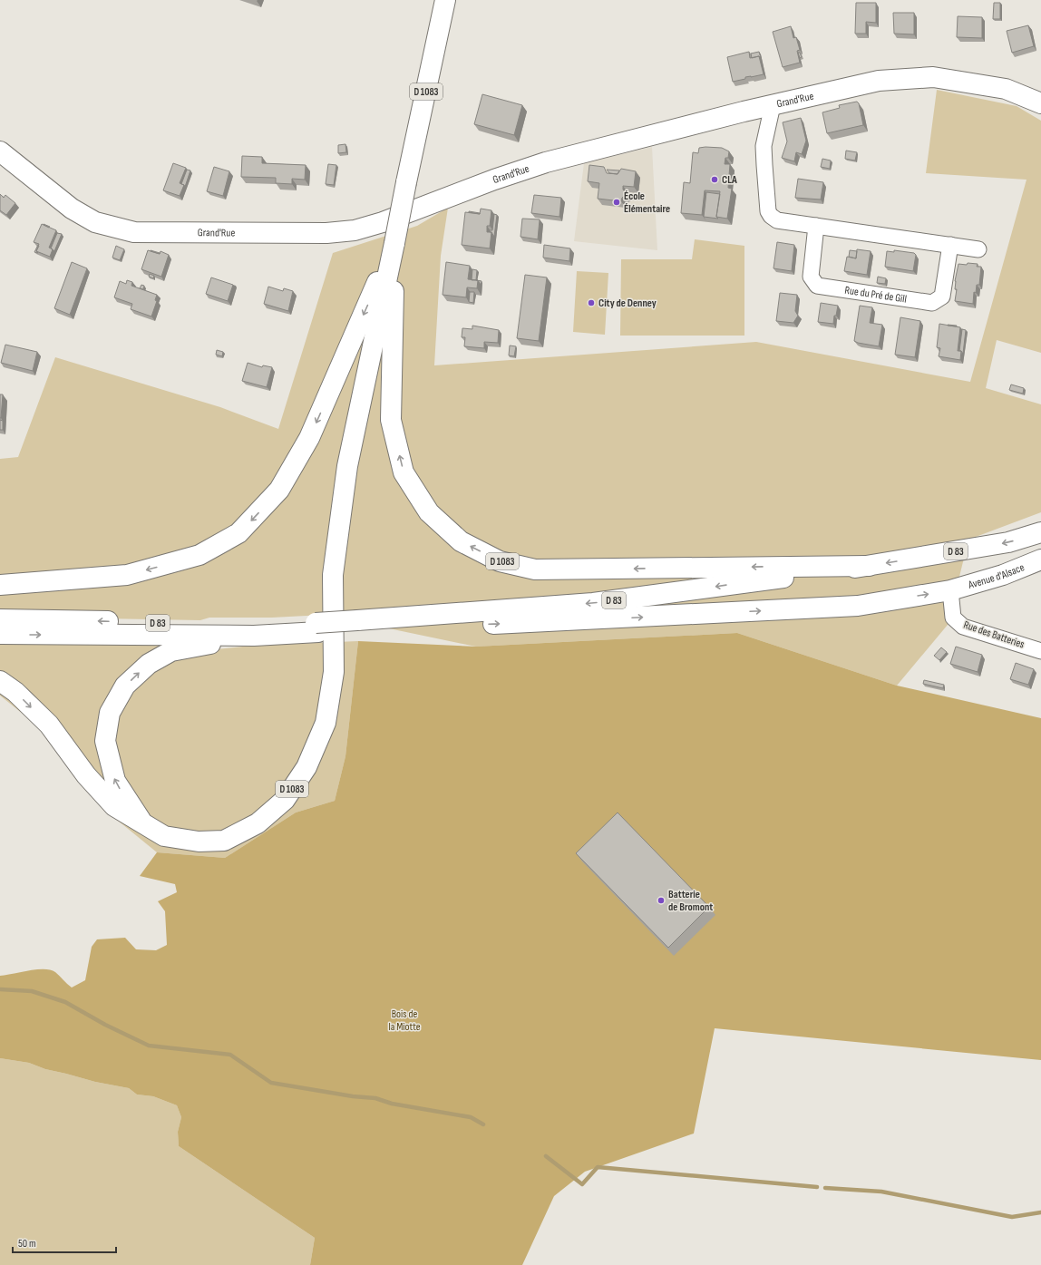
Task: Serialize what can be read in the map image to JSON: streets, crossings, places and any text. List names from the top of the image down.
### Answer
{
  "streets": {
    "main road": [
      "D 1083",
      "Grand'Rue",
      "D 83",
      "Avenue d'Alsace"
    ],
    "street": ["Rue du Pré de Gill", "Rue des Batteries"]
  },
  "crossings": [
    ["D 1083", "D 83"],
    ["D 83", "Avenue d'Alsace"],
    ["D 83", "Rue des Batteries"],
    ["Avenue d'Alsace", "Rue des Batteries"]
  ],
  "parks": ["Bois de la Miotte"],
  "places": [
    "CLA",
    "École Élémentaire",
    "City de Denney",
    "Batterie de Bromont"
  ],
  "scale_bar": "50 m"
}
